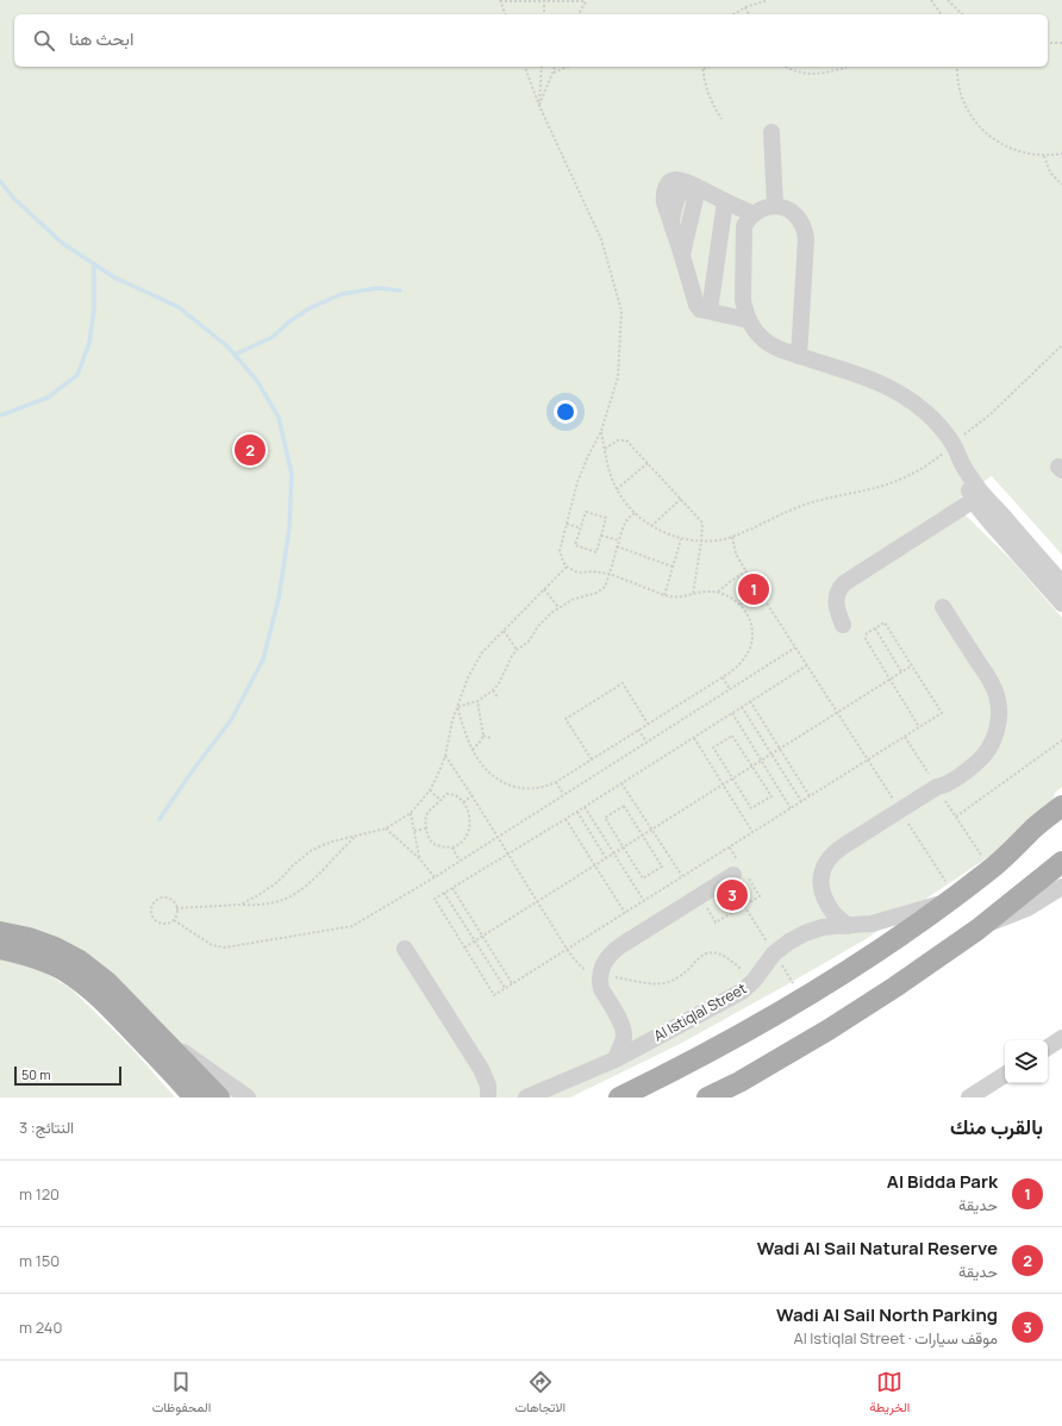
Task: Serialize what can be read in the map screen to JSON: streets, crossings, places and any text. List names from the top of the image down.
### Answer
{
  "streets": {
    "main road": ["Al Istiqlal Street"]
  },
  "scale_bar": "50 m",
  "page": {
    "search": "ابحث هنا",
    "pins": ["2", "1", "3"],
    "scale": "50 m",
    "heading": ["بالقرب منك", "النتائج: 3"],
    "list": [
      {
        "mark": "1",
        "name": "Al Bidda Park",
        "note": "حديقة",
        "value": "120 m"
      },
      {
        "mark": "2",
        "name": "Wadi Al Sail Natural Reserve",
        "note": "حديقة",
        "value": "150 m"
      },
      {
        "mark": "3",
        "name": "Wadi Al Sail North Parking",
        "note": "موقف سيارات · Al Istiqlal Street",
        "value": "240 m"
      }
    ],
    "nav": ["الخريطة", "الاتجاهات", "المحفوظات"]
  }
}
